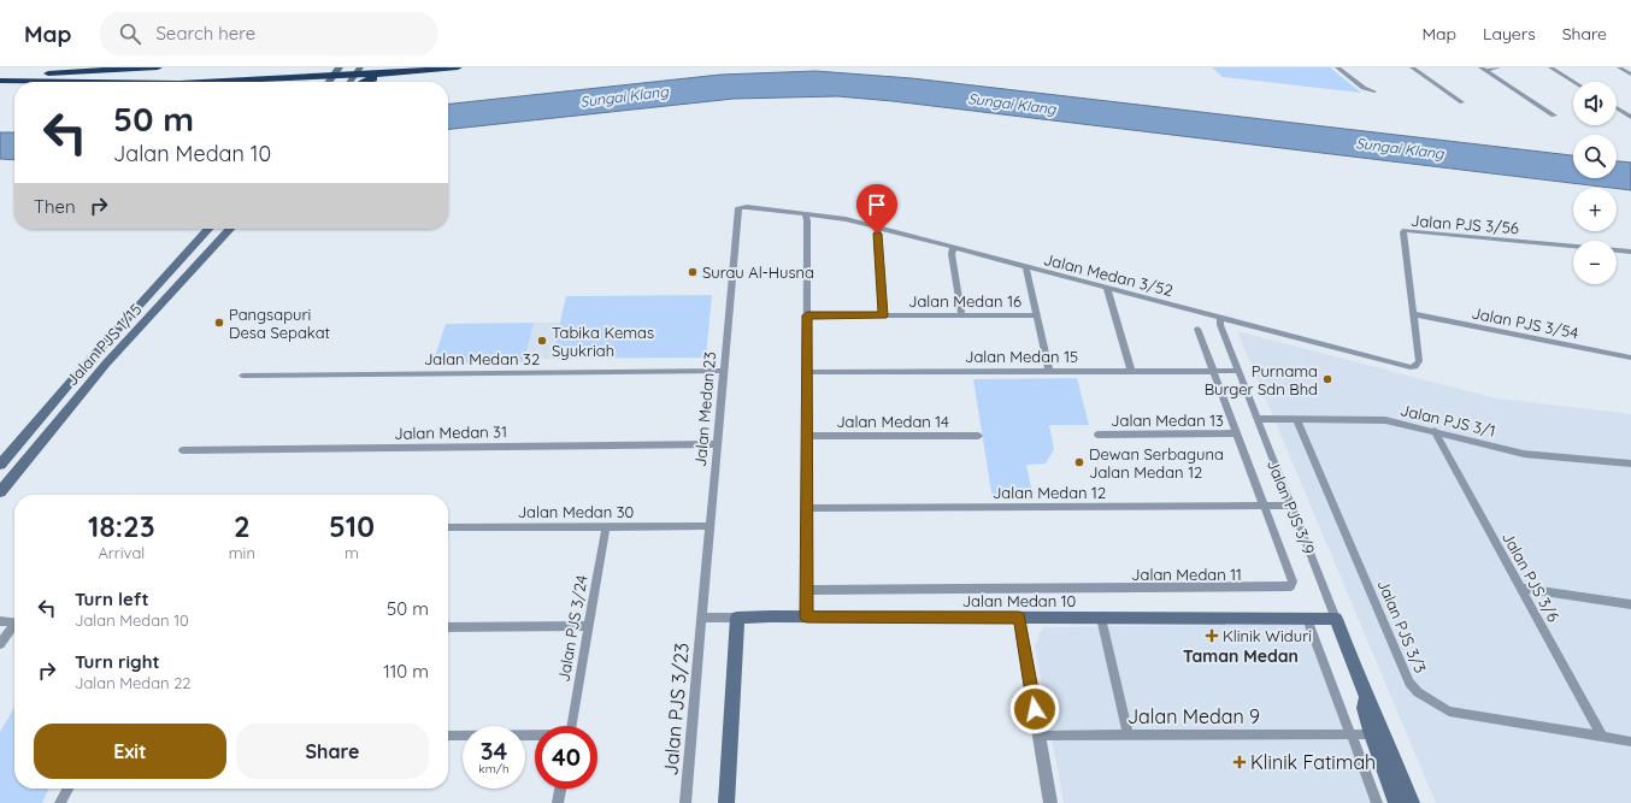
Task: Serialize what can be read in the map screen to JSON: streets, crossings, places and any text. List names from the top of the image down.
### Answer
{
  "streets": {
    "main road": ["Jalan PJS 1/15", "Jalan PJS 3/9", "Jalan Medan 10"],
    "street": [
      "Jalan PJS 3/56",
      "Jalan Medan 3/52",
      "Jalan Medan 16",
      "Jalan PJS 3/54",
      "Jalan Medan 15",
      "Jalan Medan 32",
      "Jalan Medan 23",
      "Jalan Medan 13",
      "Jalan PJS 3/1",
      "Jalan Medan 14",
      "Jalan Medan 31",
      "Jalan Medan 12",
      "Jalan Medan 30",
      "Jalan Medan 11",
      "Jalan PJS 3/6",
      "Jalan PJS 3/3",
      "Jalan PJS 3/24",
      "Jalan PJS 3/23",
      "Jalan Medan 9"
    ]
  },
  "crossings": [
    ["Jalan PJS 3/56", "Jalan Medan 3/52"],
    ["Jalan PJS 3/56", "Jalan PJS 3/54"],
    ["Jalan Medan 3/52", "Jalan PJS 3/54"],
    ["Jalan Medan 3/52", "Jalan Medan 23"],
    ["Jalan Medan 3/52", "Jalan PJS 3/9"],
    ["Jalan Medan 15", "Jalan PJS 3/9"],
    ["Jalan Medan 15", "Jalan Medan 11"],
    ["Jalan Medan 32", "Jalan Medan 23"],
    ["Jalan Medan 23", "Jalan Medan 31"],
    ["Jalan Medan 23", "Jalan Medan 30"],
    ["Jalan Medan 23", "Jalan Medan 10"],
    ["Jalan Medan 23", "Jalan PJS 3/23"],
    ["Jalan Medan 13", "Jalan Medan 11"],
    ["Jalan PJS 3/1", "Jalan PJS 3/9"],
    ["Jalan PJS 3/1", "Jalan PJS 3/6"],
    ["Jalan PJS 3/1", "Jalan PJS 3/3"],
    ["Jalan Medan 12", "Jalan PJS 3/9"],
    ["Jalan Medan 12", "Jalan Medan 11"],
    ["Jalan PJS 3/9", "Jalan Medan 10"],
    ["Jalan PJS 3/9", "Jalan Medan 9"],
    ["Jalan Medan 30", "Jalan PJS 3/24"],
    ["Jalan PJS 3/6", "Jalan PJS 3/3"],
    ["Jalan Medan 10", "Jalan PJS 3/23"]
  ],
  "districts": ["Taman Medan"],
  "water": ["Sungai Klang"],
  "places": {
    "other": [
      "Surau Al-Husna",
      "Pangsapuri Desa Sepakat",
      "Tabika Kemas Syukriah",
      "Purnama Burger Sdn Bhd",
      "Dewan Serbaguna Jalan Medan 12"
    ],
    "health": ["Klinik Widuri", "Klinik Fatimah"]
  },
  "page": {
    "header": "Map",
    "search": "Search here",
    "nav": ["Map", "Layers", "Share"],
    "map_buttons": ["+", "−"],
    "turn": ["50 m", "Jalan Medan 10"],
    "then": "Then",
    "eta": [
      "18:23",
      "Arrival",
      "2",
      "min",
      "510",
      "m"
    ],
    "list": [
      {
        "name": "Turn left",
        "note": "Jalan Medan 10",
        "value": "50 m"
      },
      {
        "name": "Turn right",
        "note": "Jalan Medan 22",
        "value": "110 m"
      }
    ],
    "buttons": ["Exit", "Share"],
    "speed": "34 km/h",
    "limit": "40"
  }
}
